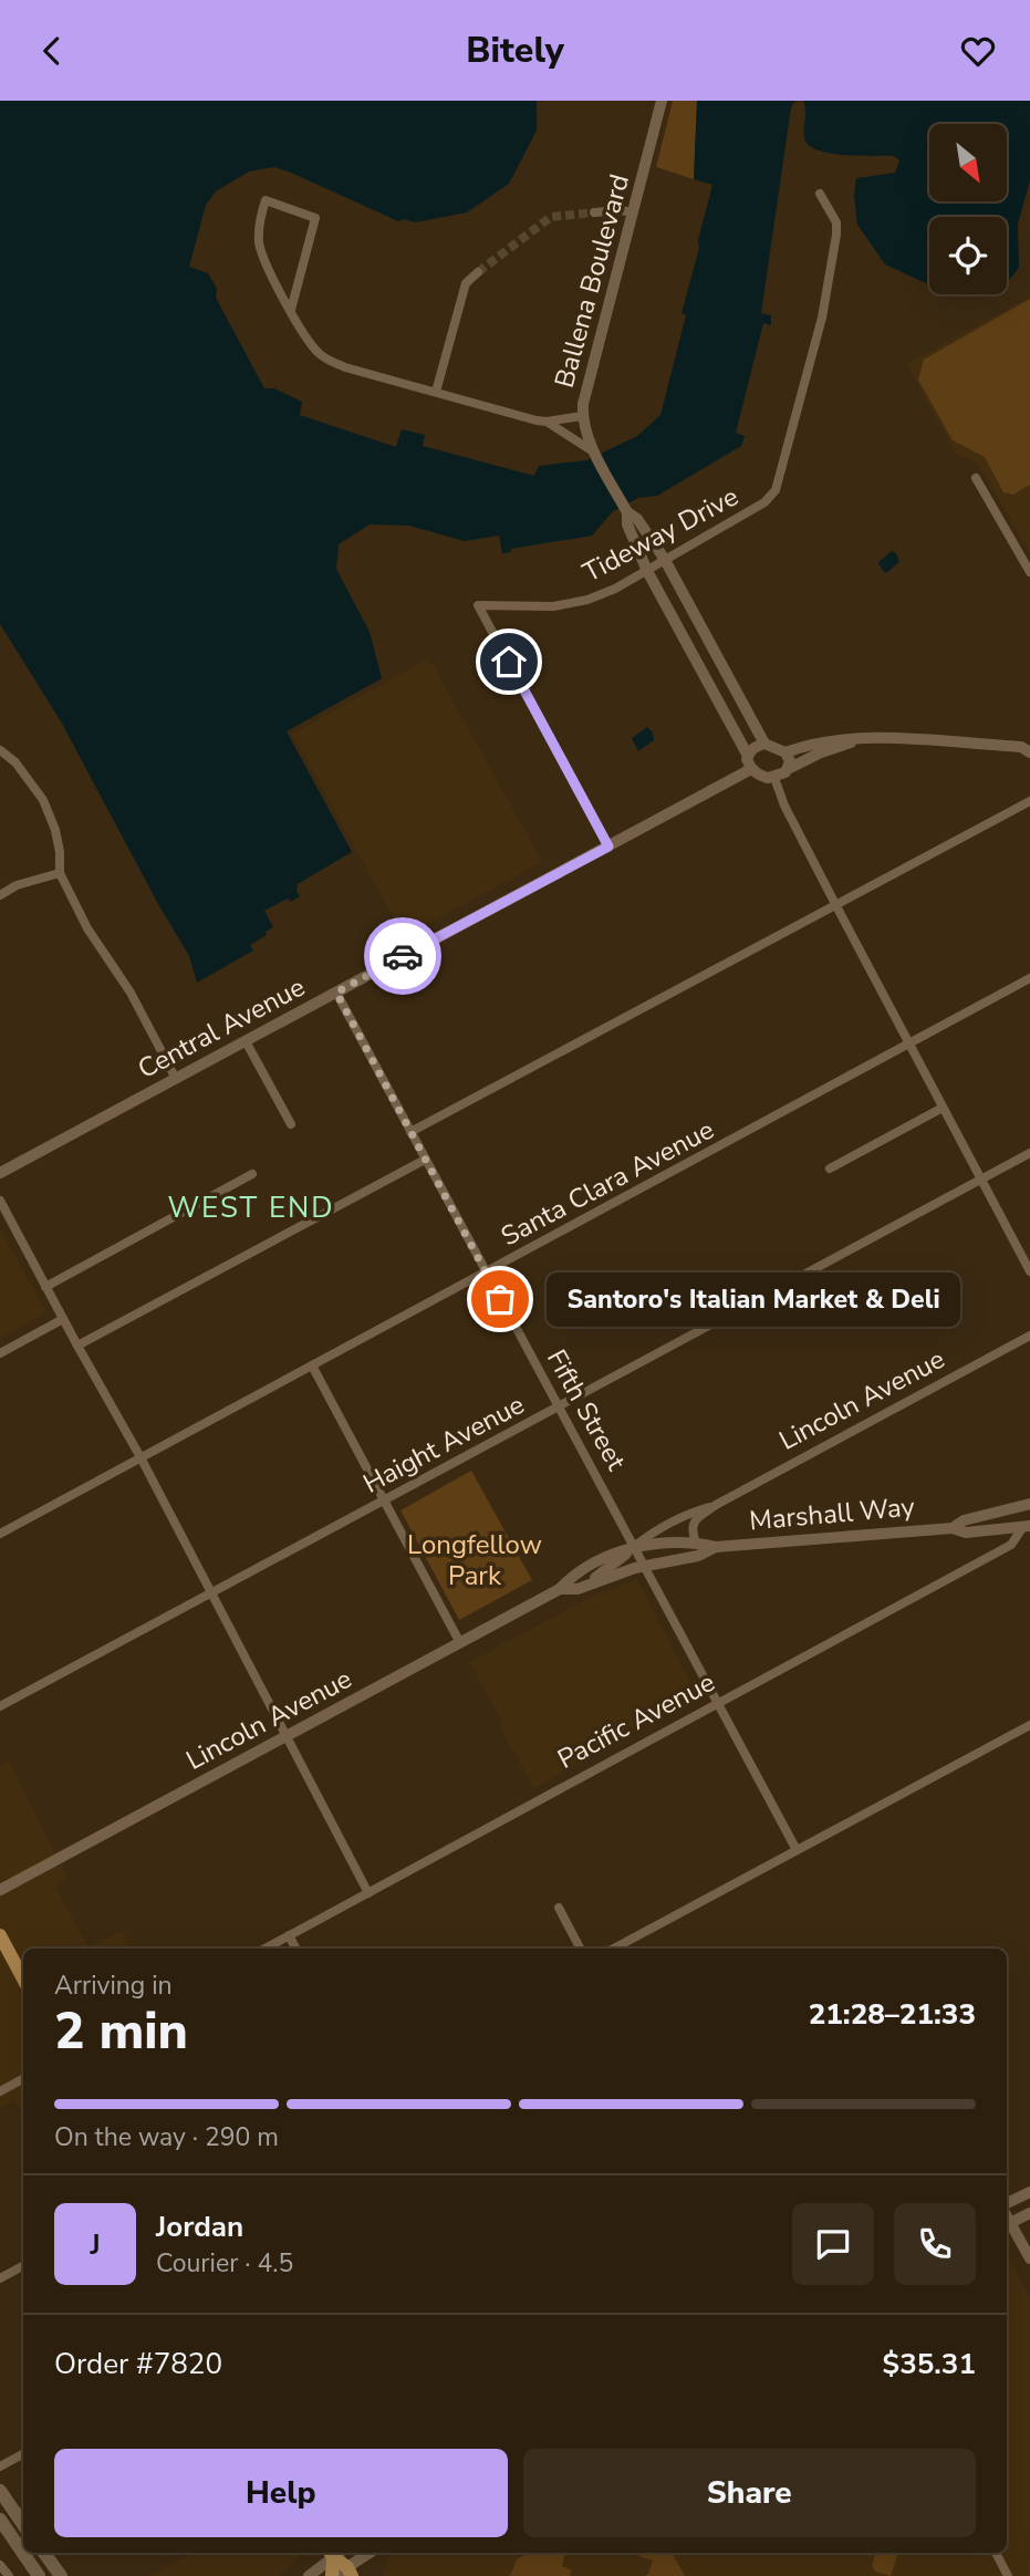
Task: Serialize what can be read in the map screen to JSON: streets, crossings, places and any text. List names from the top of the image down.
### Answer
{
  "streets": {
    "street": [
      "Ballena Boulevard",
      "Tideway Drive",
      "Central Avenue",
      "Santa Clara Avenue",
      "Lincoln Avenue",
      "Fifth Street",
      "Haight Avenue",
      "Marshall Way",
      "Pacific Avenue"
    ]
  },
  "crossings": [
    ["Ballena Boulevard", "Tideway Drive"],
    ["Ballena Boulevard", "Central Avenue"],
    ["Tideway Drive", "Central Avenue"],
    ["Central Avenue", "Fifth Street"],
    ["Santa Clara Avenue", "Fifth Street"],
    ["Lincoln Avenue", "Fifth Street"],
    ["Lincoln Avenue", "Marshall Way"],
    ["Fifth Street", "Haight Avenue"],
    ["Fifth Street", "Marshall Way"],
    ["Fifth Street", "Pacific Avenue"],
    ["Marshall Way", "Pacific Avenue"]
  ],
  "districts": ["WEST END"],
  "parks": ["Longfellow Park"],
  "places": ["Santoro's Italian Market & Deli"],
  "north": "bottom right",
  "page": {
    "header": "Bitely",
    "bubble": "Santoro's Italian Market & Deli",
    "heading": ["2 min", "Arriving in", "21:28–21:33"],
    "panel": [
      "Jordan",
      "Courier · 4.5",
      "Order #7820",
      "$35.31"
    ],
    "bar": "On the way · 290 m",
    "round": "J",
    "buttons": ["Help", "Share"]
  }
}
